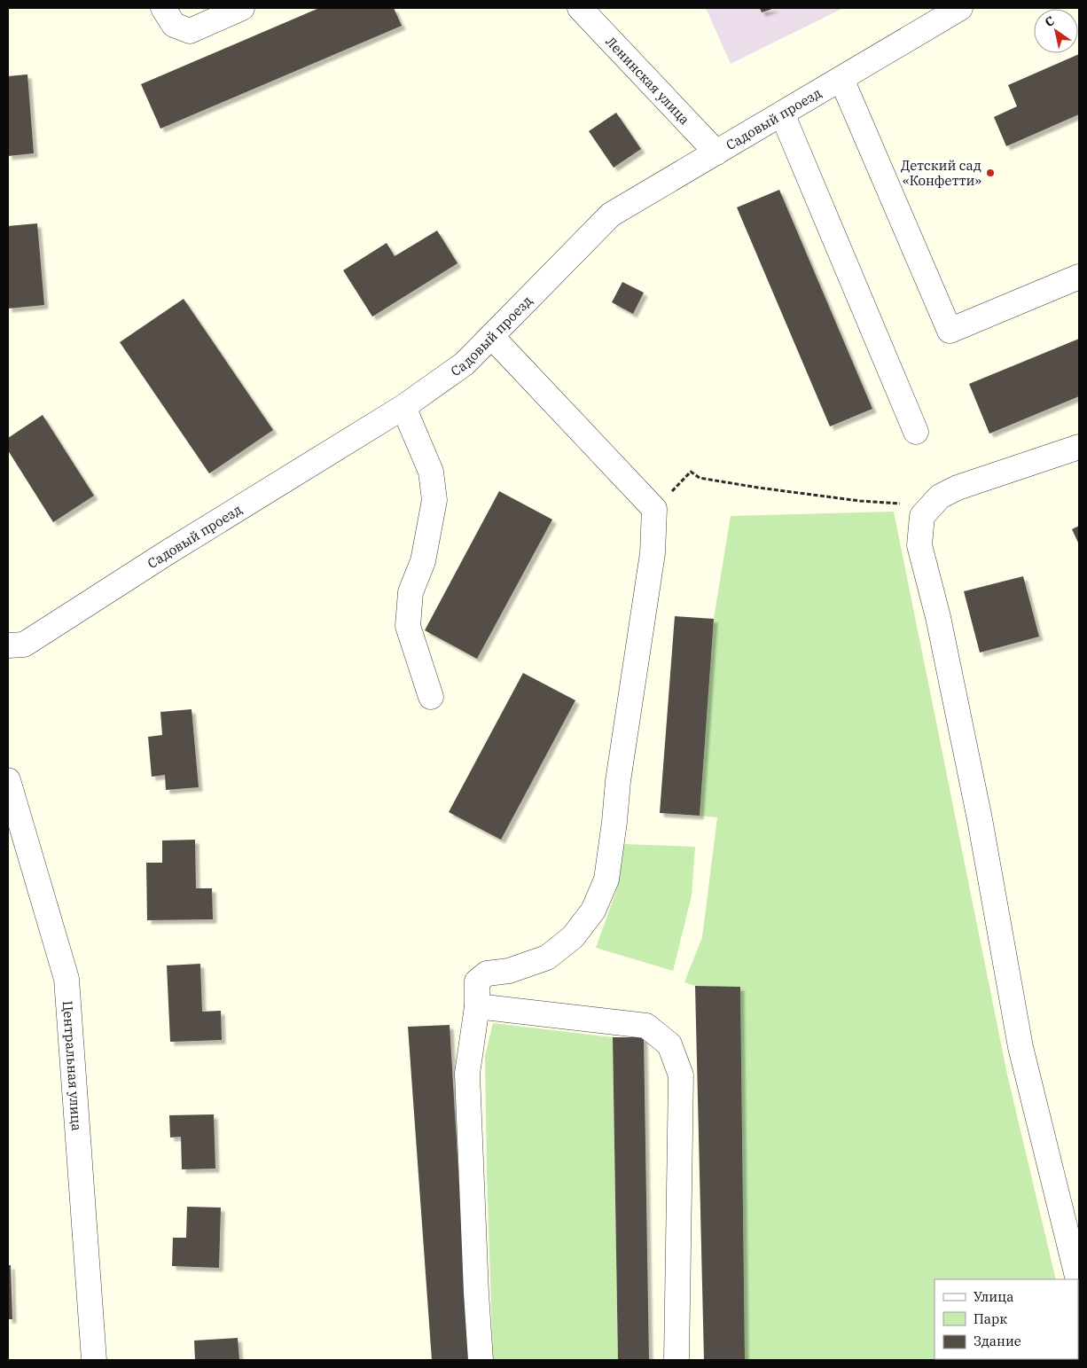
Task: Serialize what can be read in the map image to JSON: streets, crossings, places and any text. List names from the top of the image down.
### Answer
{
  "streets": {
    "street": ["Ленинская улица", "Садовый проезд", "Центральная улица"]
  },
  "crossings": [
    ["Ленинская улица", "Садовый проезд"]
  ],
  "places": ["Детский сад «Конфетти»"],
  "legend": ["Улица", "Парк", "Здание"],
  "north": "top left"
}
